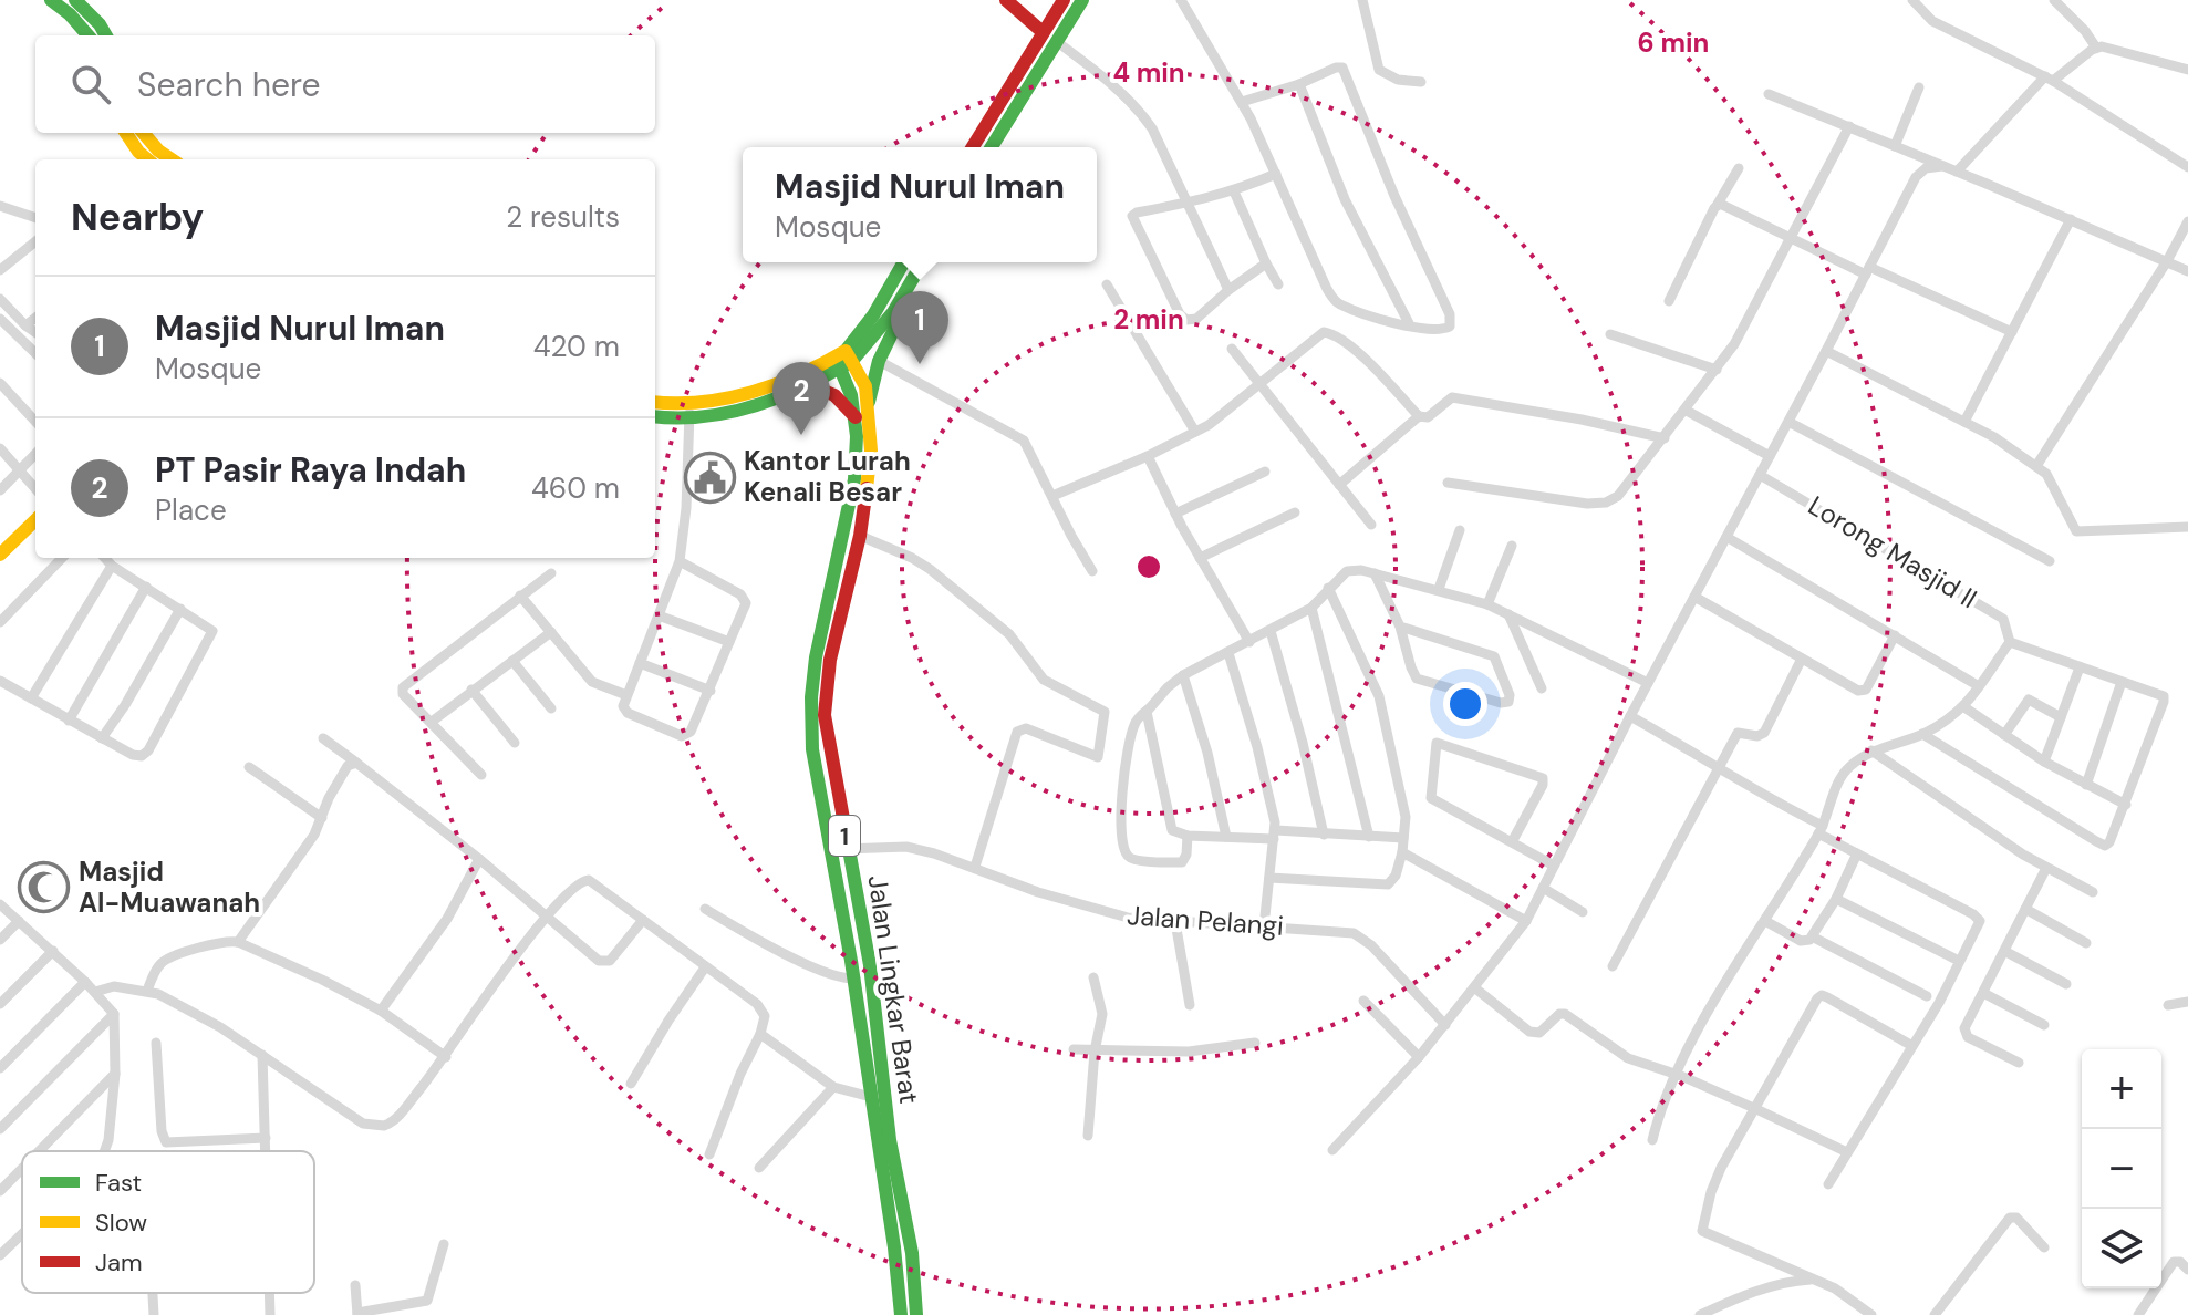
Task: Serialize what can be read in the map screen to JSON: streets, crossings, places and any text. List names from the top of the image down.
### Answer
{
  "streets": {
    "main road": ["1", "Jalan Lingkar Barat"],
    "street": ["Lorong Masjid II", "Jalan Pelangi"]
  },
  "crossings": [
    ["Jalan Pelangi", "Jalan Lingkar Barat"]
  ],
  "places": {
    "public building": ["Kantor Lurah Kenali Besar"],
    "mosque": ["Masjid Al-Muawanah"]
  },
  "legend": ["Fast", "Slow", "Jam"],
  "page": {
    "search": "Search here",
    "popup": ["Masjid Nurul Iman", "Mosque"],
    "heading": ["Nearby", "2 results"],
    "list": [
      {
        "mark": "1",
        "name": "Masjid Nurul Iman",
        "note": "Mosque",
        "value": "420 m"
      },
      {
        "mark": "2",
        "name": "PT Pasir Raya Indah",
        "note": "Place",
        "value": "460 m"
      }
    ],
    "pins": ["1", "2"],
    "map_buttons": ["+", "−"]
  },
  "rings": ["6 min", "4 min", "2 min"]
}
